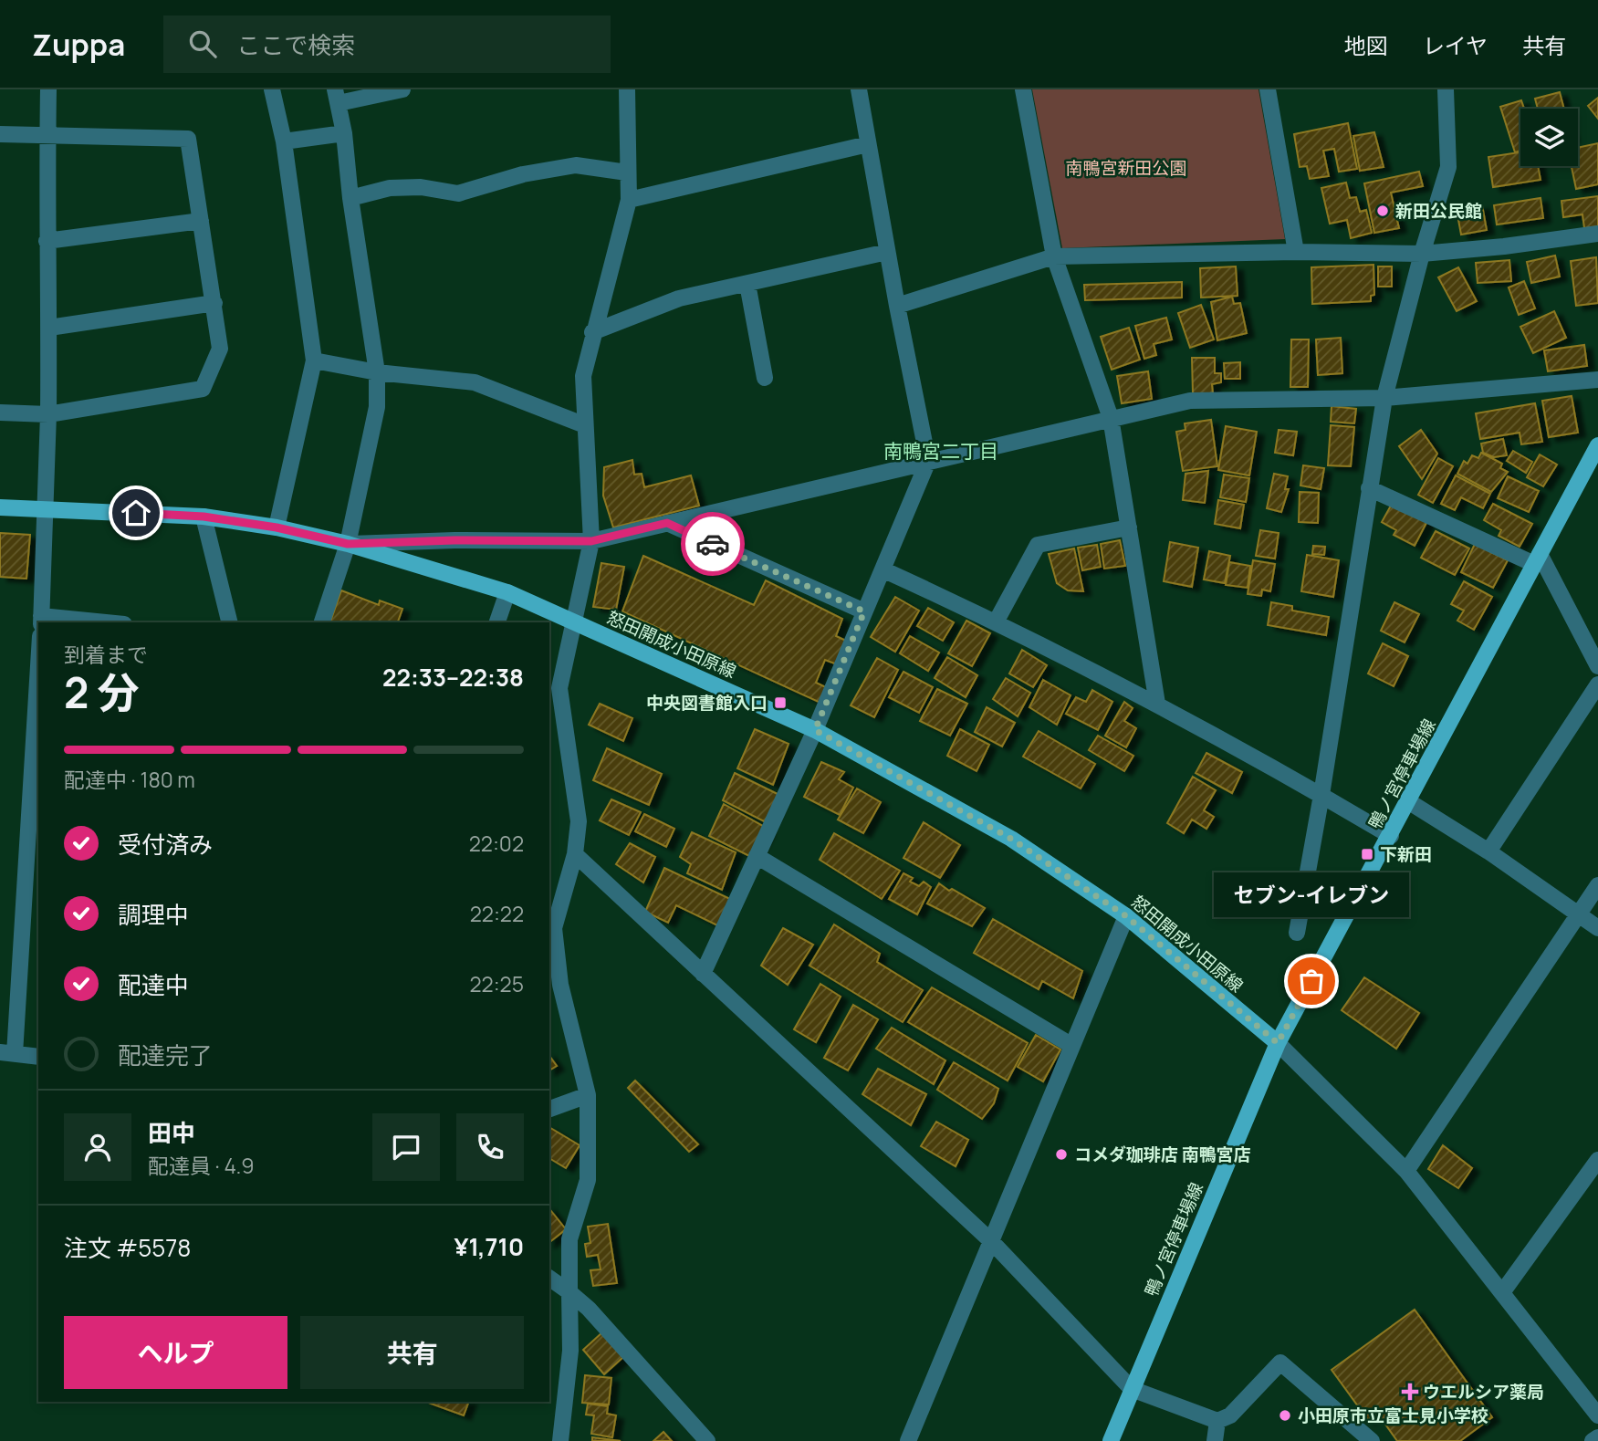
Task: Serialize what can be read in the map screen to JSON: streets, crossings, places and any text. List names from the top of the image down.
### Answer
{
  "streets": {
    "main road": ["怒田開成小田原線", "鴨ノ宮停車場線"]
  },
  "crossings": [
    ["怒田開成小田原線", "鴨ノ宮停車場線"]
  ],
  "districts": ["南鴨宮二丁目"],
  "parks": ["南鴨宮新田公園"],
  "places": {
    "other": [
      "新田公民館",
      "セブン-イレブン",
      "コメダ珈琲店 南鴨宮店",
      "小田原市立富士見小学校"
    ],
    "transit": ["中央図書館入口", "下新田"],
    "health": ["ウエルシア薬局"]
  },
  "page": {
    "header": "Zuppa",
    "search": "ここで検索",
    "nav": ["地図", "レイヤ", "共有"],
    "heading": ["2 分", "到着まで", "22:33–22:38"],
    "panel": [
      "田中",
      "配達員 · 4.9",
      "注文 #5578",
      "¥1,710"
    ],
    "bar": "配達中 · 180 m",
    "list": [
      ["受付済み", "22:02"],
      ["調理中", "22:22"],
      ["配達中", "22:25"],
      "配達完了"
    ],
    "bubble": "セブン-イレブン",
    "buttons": ["ヘルプ", "共有"]
  }
}
